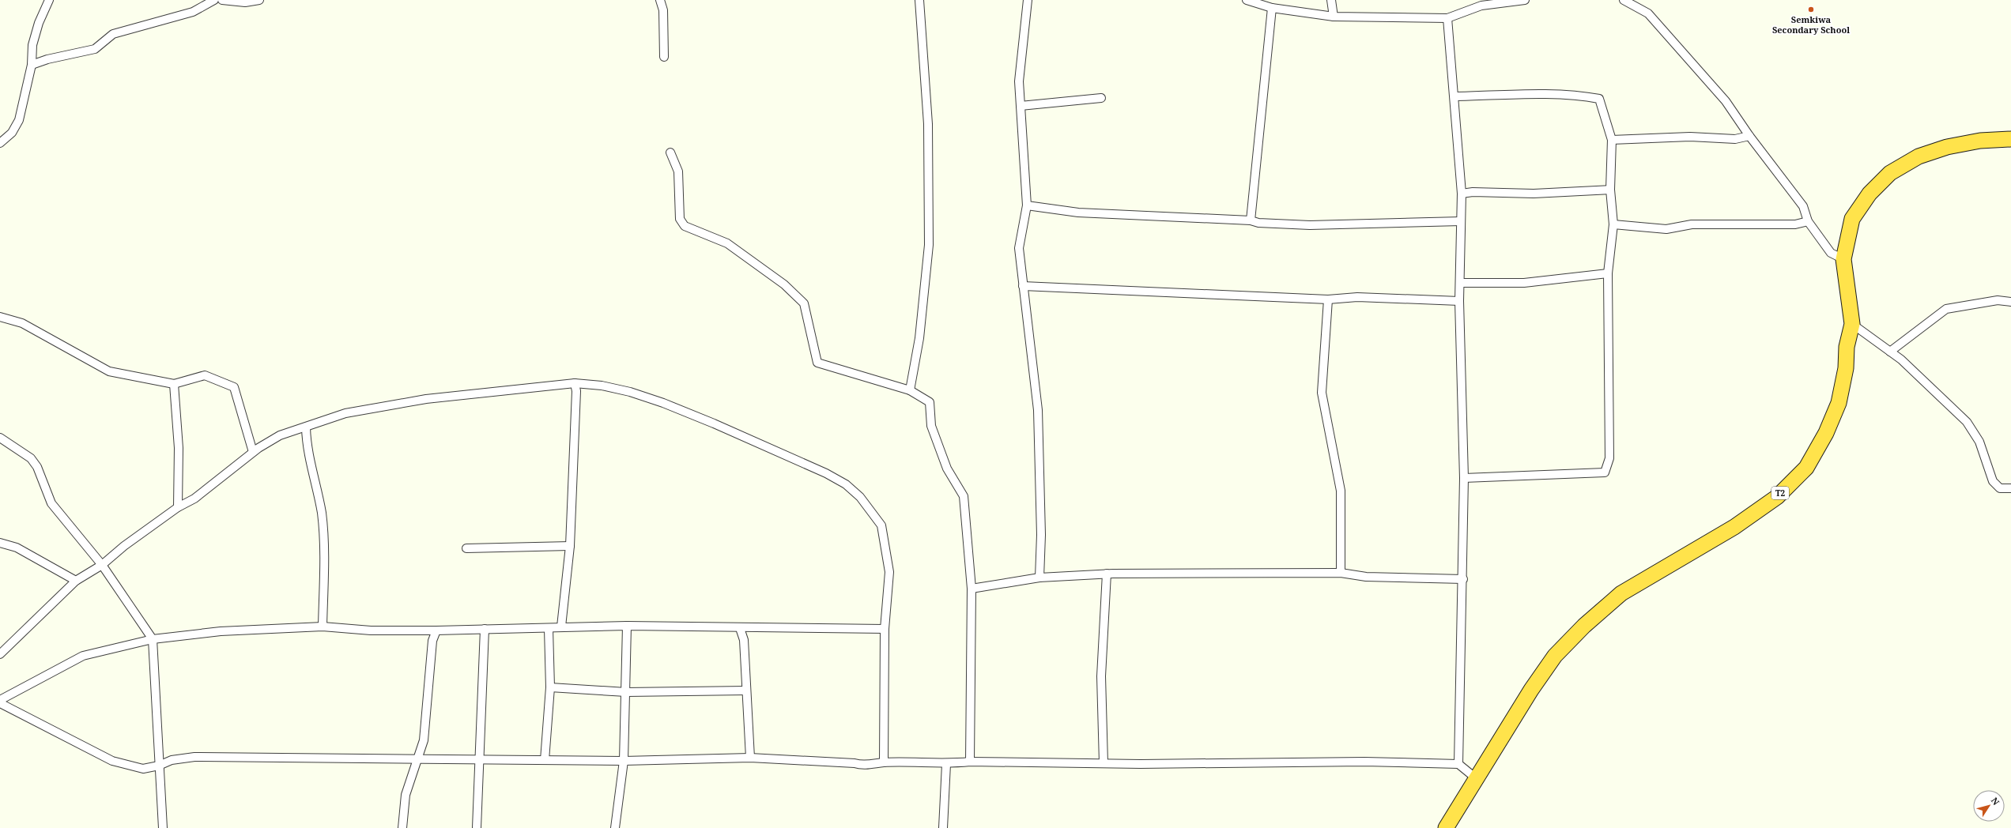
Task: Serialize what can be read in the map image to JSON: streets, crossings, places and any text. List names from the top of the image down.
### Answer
{
  "streets": {
    "highway": ["T2"]
  },
  "places": ["Semkiwa Secondary School"],
  "north": "top right"
}
